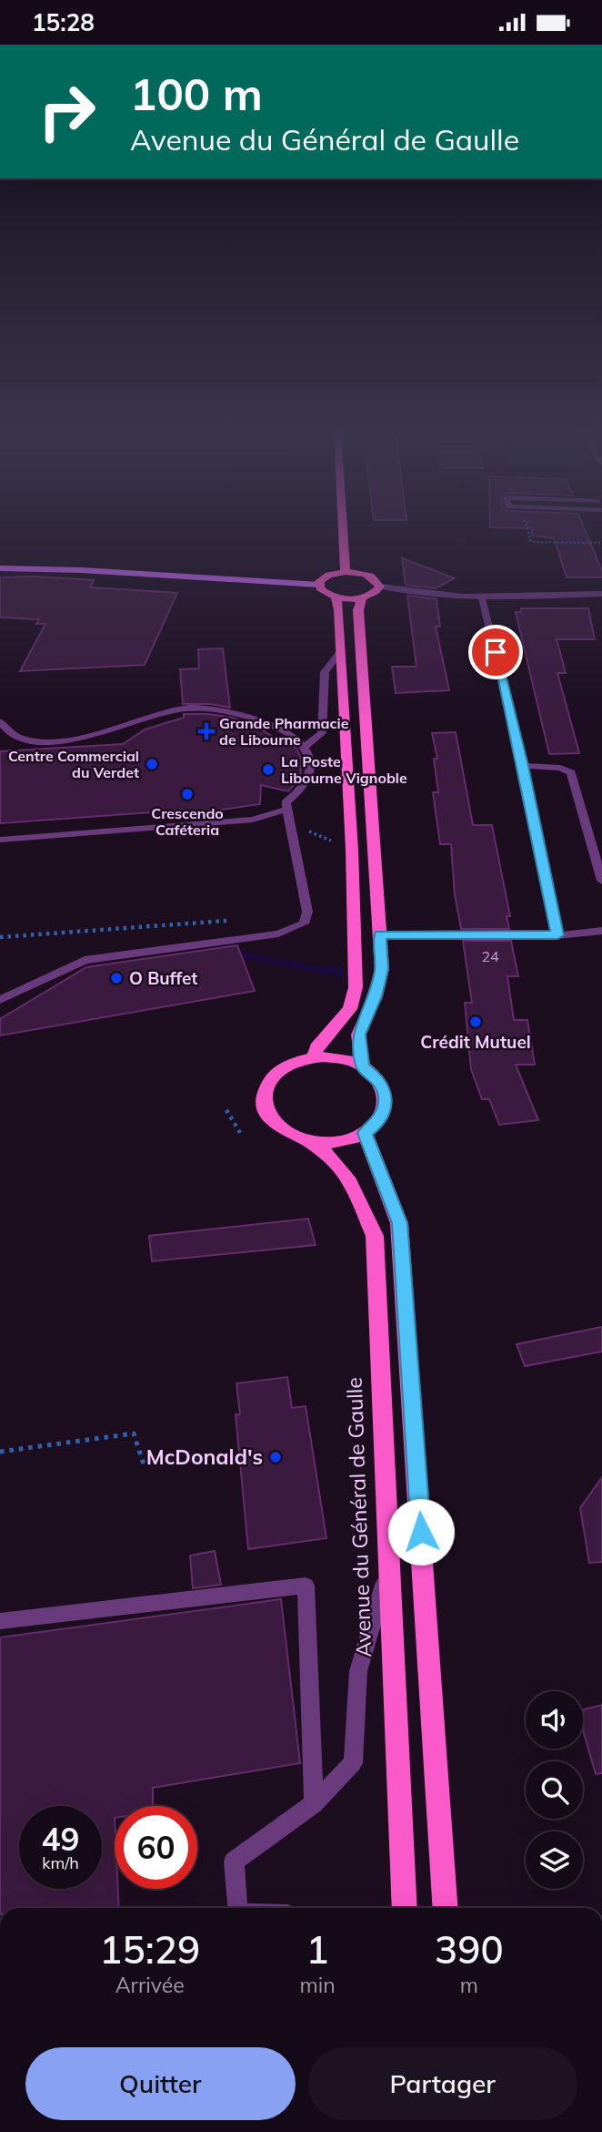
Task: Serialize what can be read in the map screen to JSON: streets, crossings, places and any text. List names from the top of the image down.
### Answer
{
  "streets": {
    "main road": ["Avenue du Général de Gaulle"]
  },
  "places": {
    "health": ["Grande Pharmacie de Libourne"],
    "other": [
      "Centre Commercial du Verdet",
      "La Poste Libourne Vignoble",
      "Crescendo Caféteria",
      "O Buffet",
      "Crédit Mutuel",
      "McDonald's"
    ]
  },
  "house_numbers": ["24"],
  "page": {
    "status": "15:28",
    "turn": ["100 m", "Avenue du Général de Gaulle"],
    "speed": "49 km/h",
    "limit": "60",
    "eta": [
      "15:29",
      "Arrivée",
      "1",
      "min",
      "390",
      "m"
    ],
    "buttons": ["Quitter", "Partager"]
  }
}
